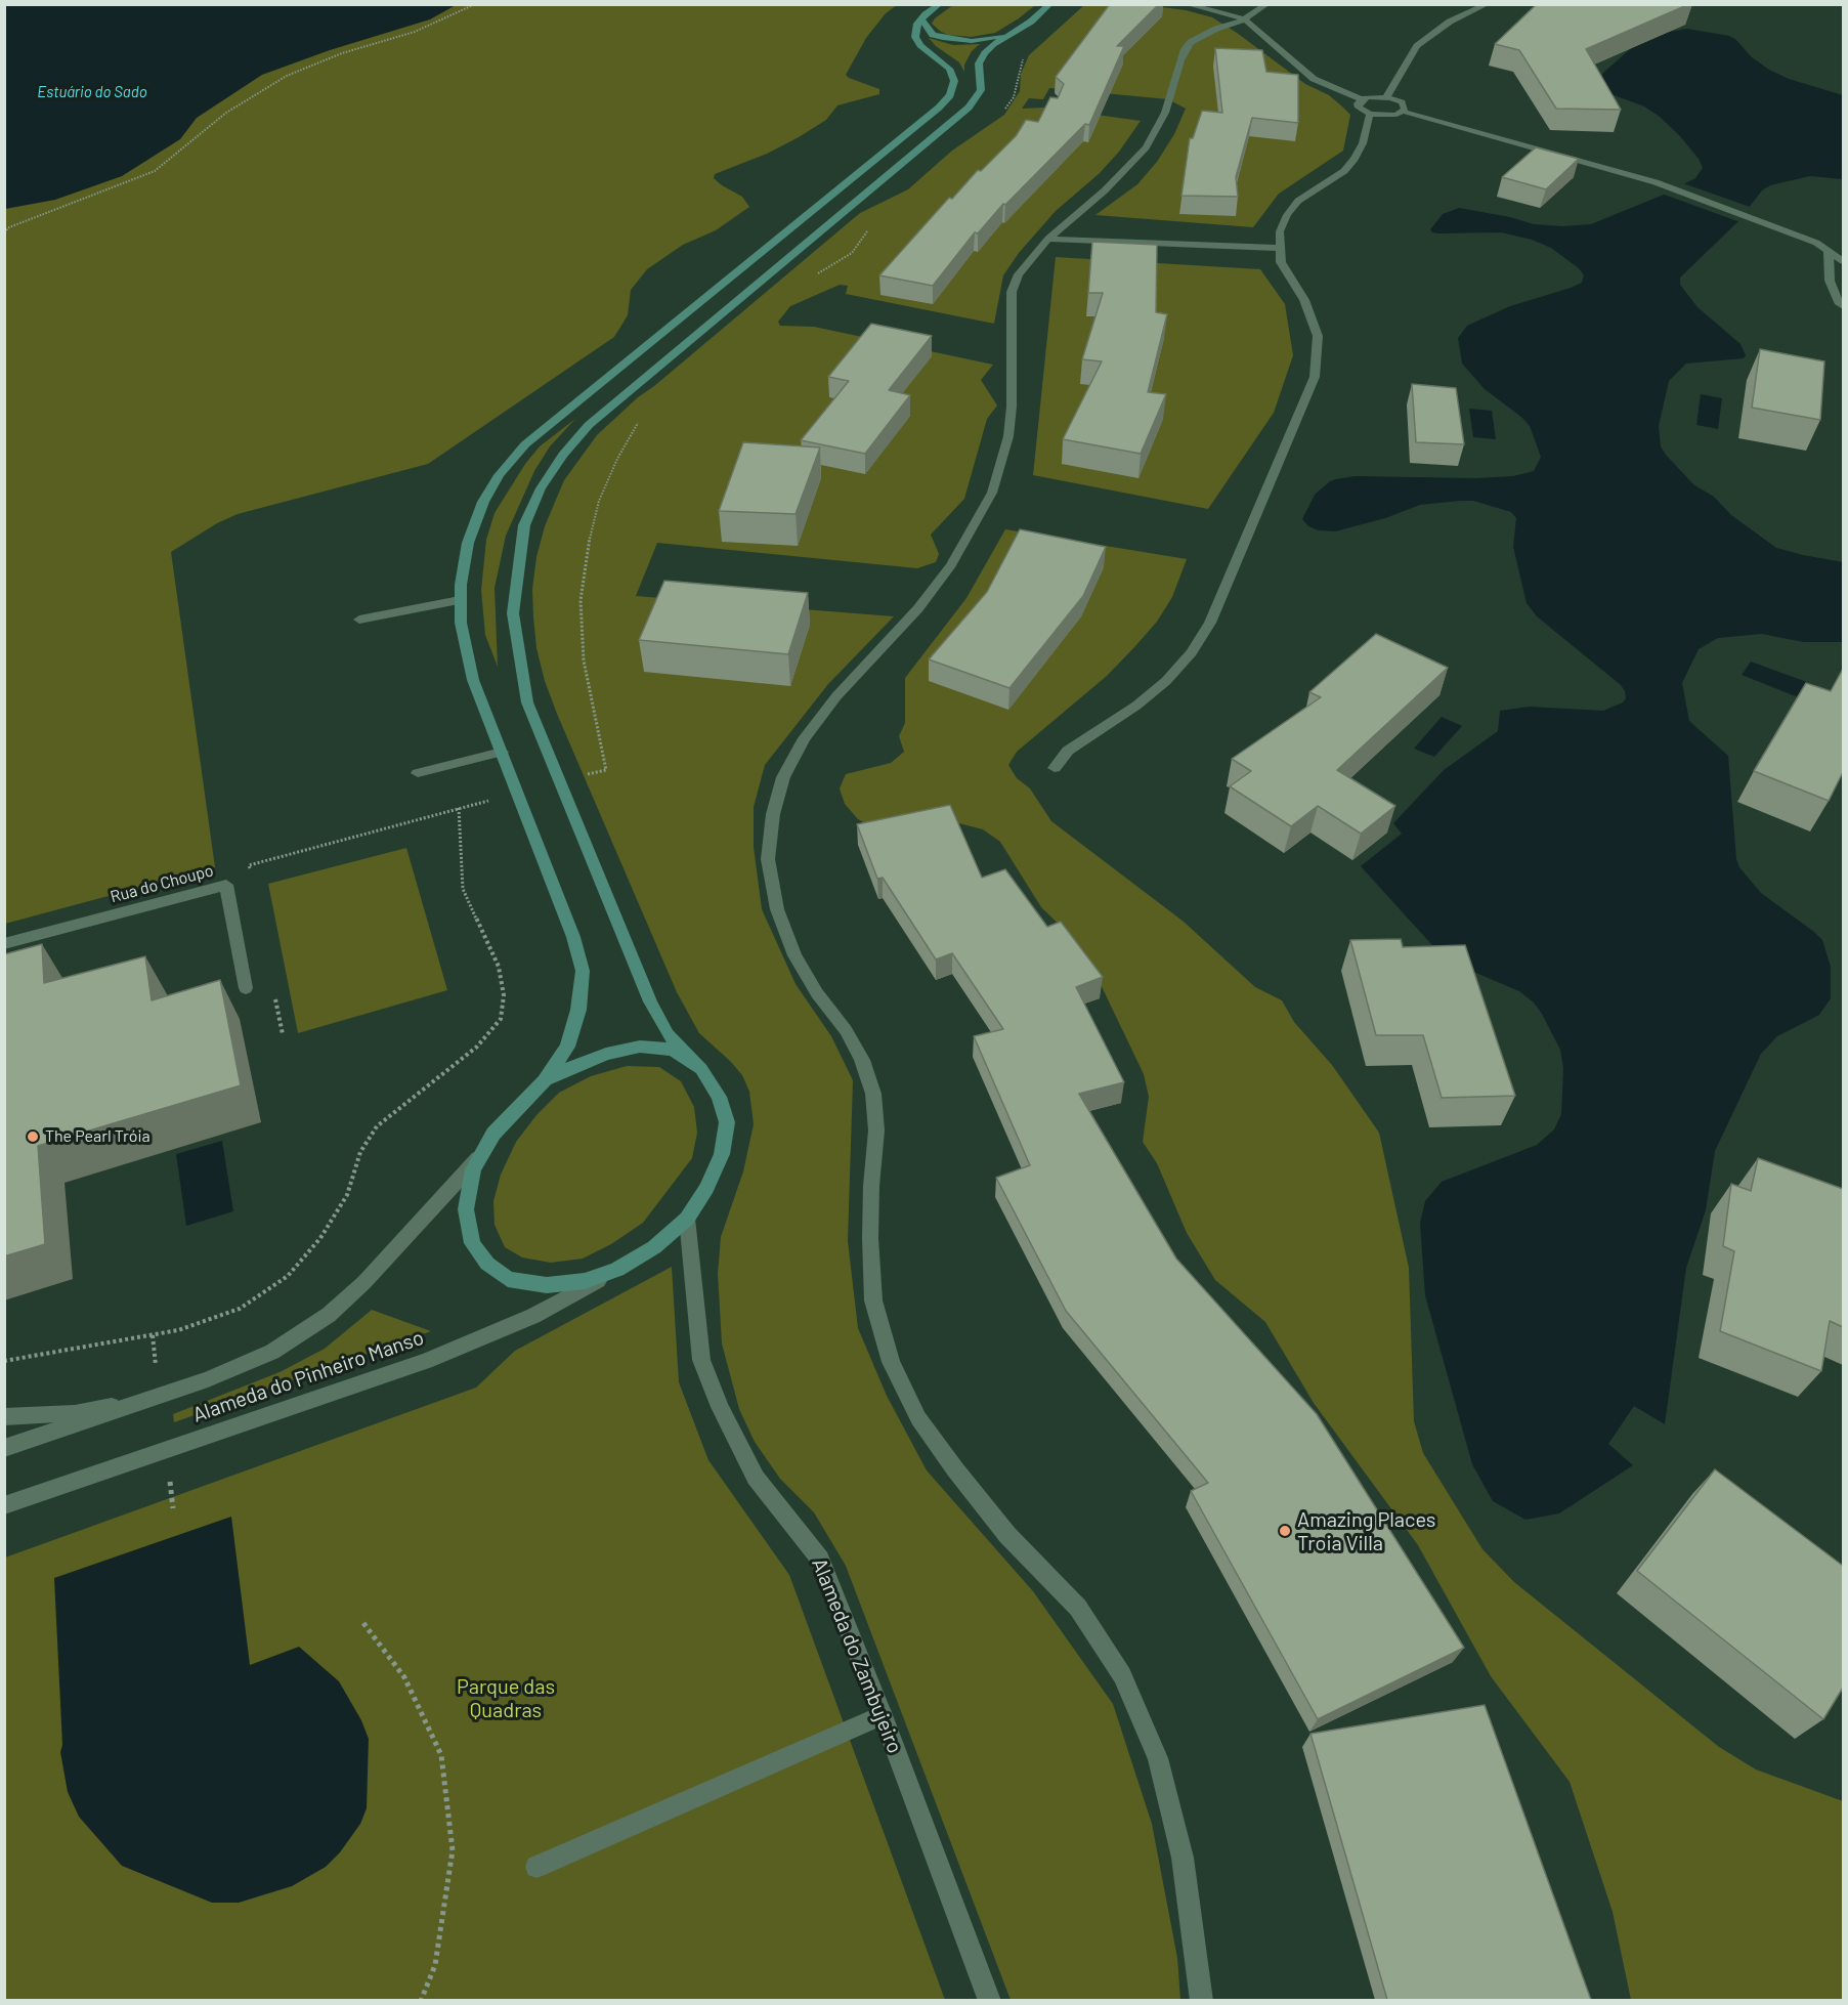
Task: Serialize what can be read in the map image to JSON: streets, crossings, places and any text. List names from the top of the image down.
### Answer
{
  "streets": {
    "street": ["Rua do Choupo", "Alameda do Pinheiro Manso", "Alameda do Zambujeiro"]
  },
  "water": ["Estuário do Sado"],
  "parks": ["Parque das Quadras"],
  "places": ["The Pearl Tróia", "Amazing Places Troia Villa"]
}
